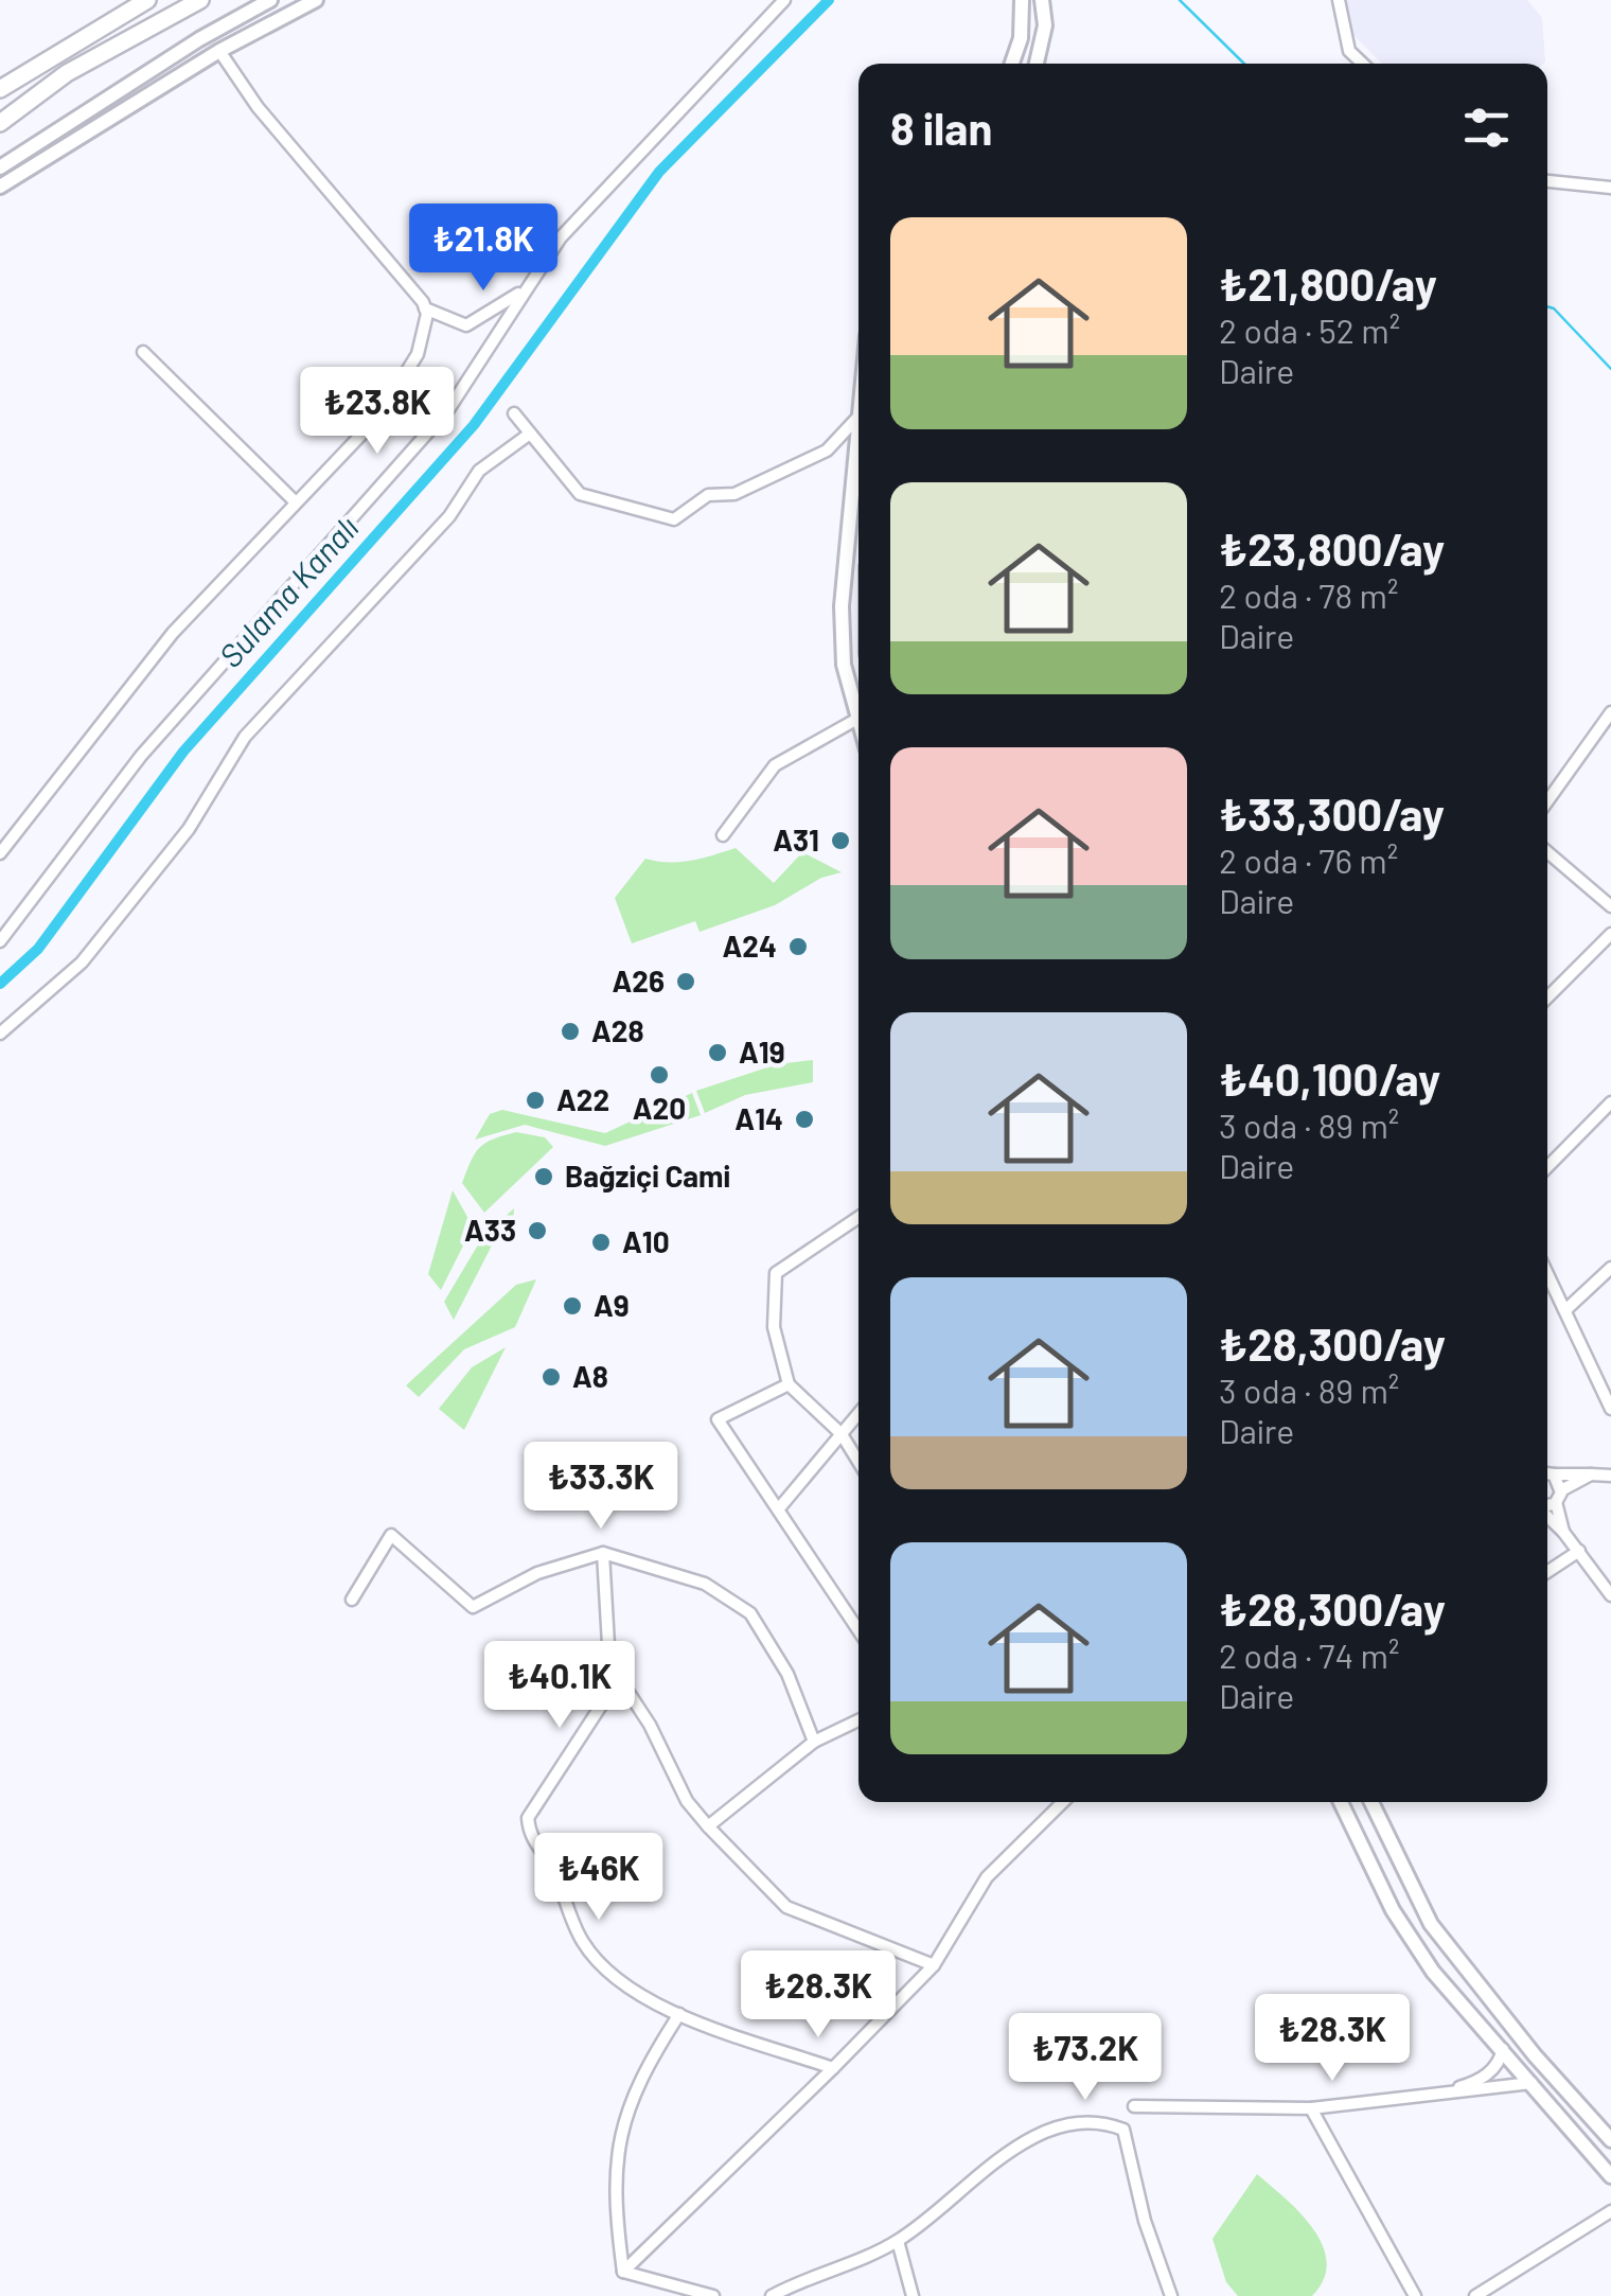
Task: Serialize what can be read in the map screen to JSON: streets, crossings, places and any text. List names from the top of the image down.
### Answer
{
  "water": ["Sulama Kanalı"],
  "places": [
    "A31",
    "A24",
    "A26",
    "A28",
    "A19",
    "A20",
    "A22",
    "A14",
    "Bağziçi Cami",
    "A33",
    "A10",
    "A9",
    "A8"
  ],
  "page": {
    "heading": "8 ilan",
    "list": [
      {
        "name": "₺21,800/ay",
        "note": "2 oda · 52 m² · Daire"
      },
      {
        "name": "₺23,800/ay",
        "note": "2 oda · 78 m² · Daire"
      },
      {
        "name": "₺33,300/ay",
        "note": "2 oda · 76 m² · Daire"
      },
      {
        "name": "₺40,100/ay",
        "note": "3 oda · 89 m² · Daire"
      },
      {
        "name": "₺28,300/ay",
        "note": "3 oda · 89 m² · Daire"
      },
      {
        "name": "₺28,300/ay",
        "note": "2 oda · 74 m² · Daire"
      }
    ],
    "price": [
      "₺21.8K",
      "₺23.8K",
      "₺33.3K",
      "₺40.1K",
      "₺46K",
      "₺28.3K",
      "₺28.3K",
      "₺73.2K"
    ]
  }
}
